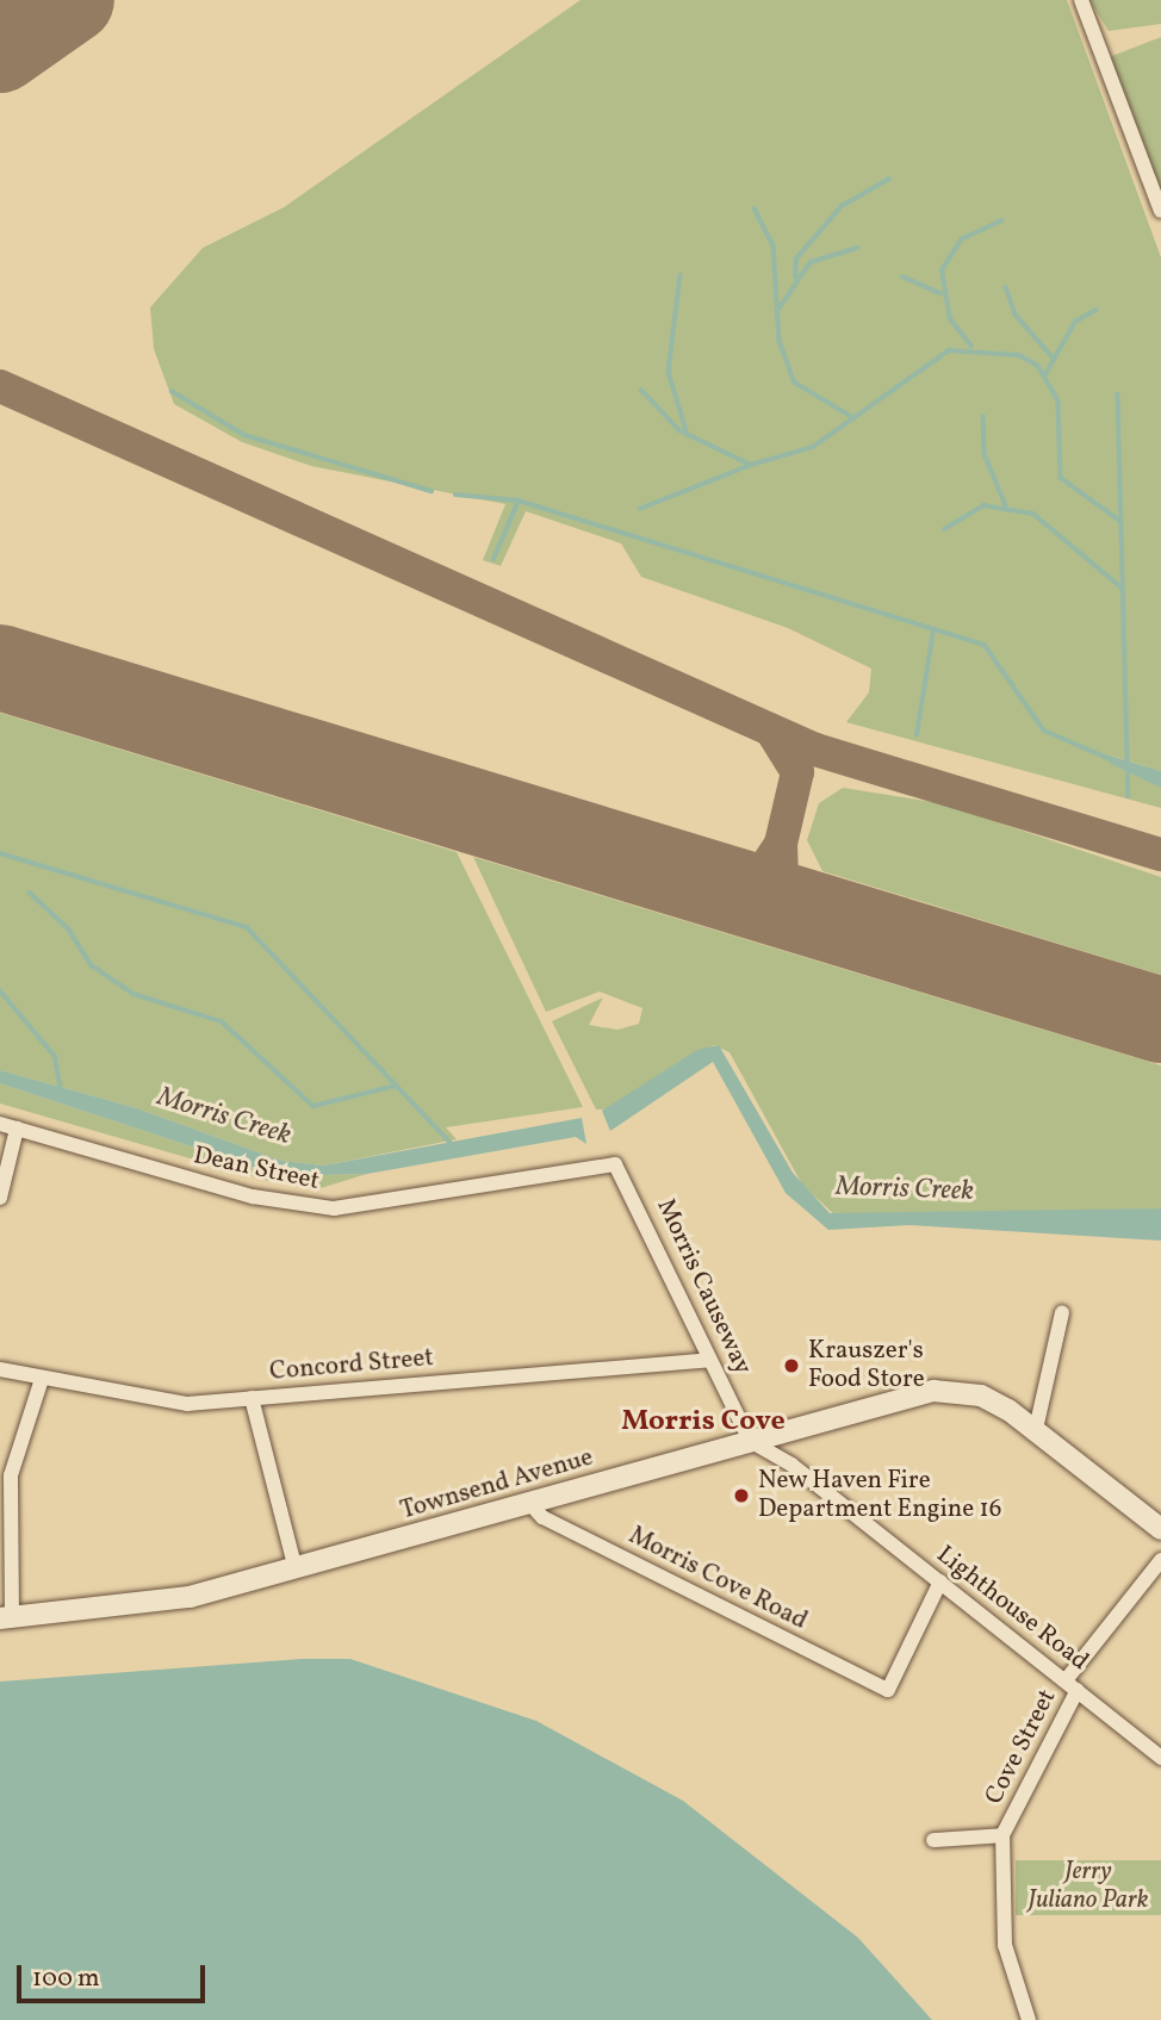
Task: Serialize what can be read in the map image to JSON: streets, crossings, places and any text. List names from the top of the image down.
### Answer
{
  "streets": {
    "main road": ["Townsend Avenue"],
    "street": [
      "Dean Street",
      "Morris Causeway",
      "Concord Street",
      "Morris Cove Road",
      "Lighthouse Road",
      "Cove Street"
    ]
  },
  "crossings": [
    ["Dean Street", "Morris Causeway"],
    ["Morris Causeway", "Concord Street"],
    ["Morris Causeway", "Townsend Avenue"],
    ["Morris Causeway", "Lighthouse Road"],
    ["Townsend Avenue", "Morris Cove Road"],
    ["Townsend Avenue", "Lighthouse Road"],
    ["Morris Cove Road", "Lighthouse Road"],
    ["Lighthouse Road", "Cove Street"]
  ],
  "districts": ["Morris Cove"],
  "water": ["Morris Creek"],
  "parks": ["Jerry Juliano Park"],
  "places": ["Krauszer's Food Store", "New Haven Fire Department Engine 16"],
  "scale_bar": "100 m"
}
